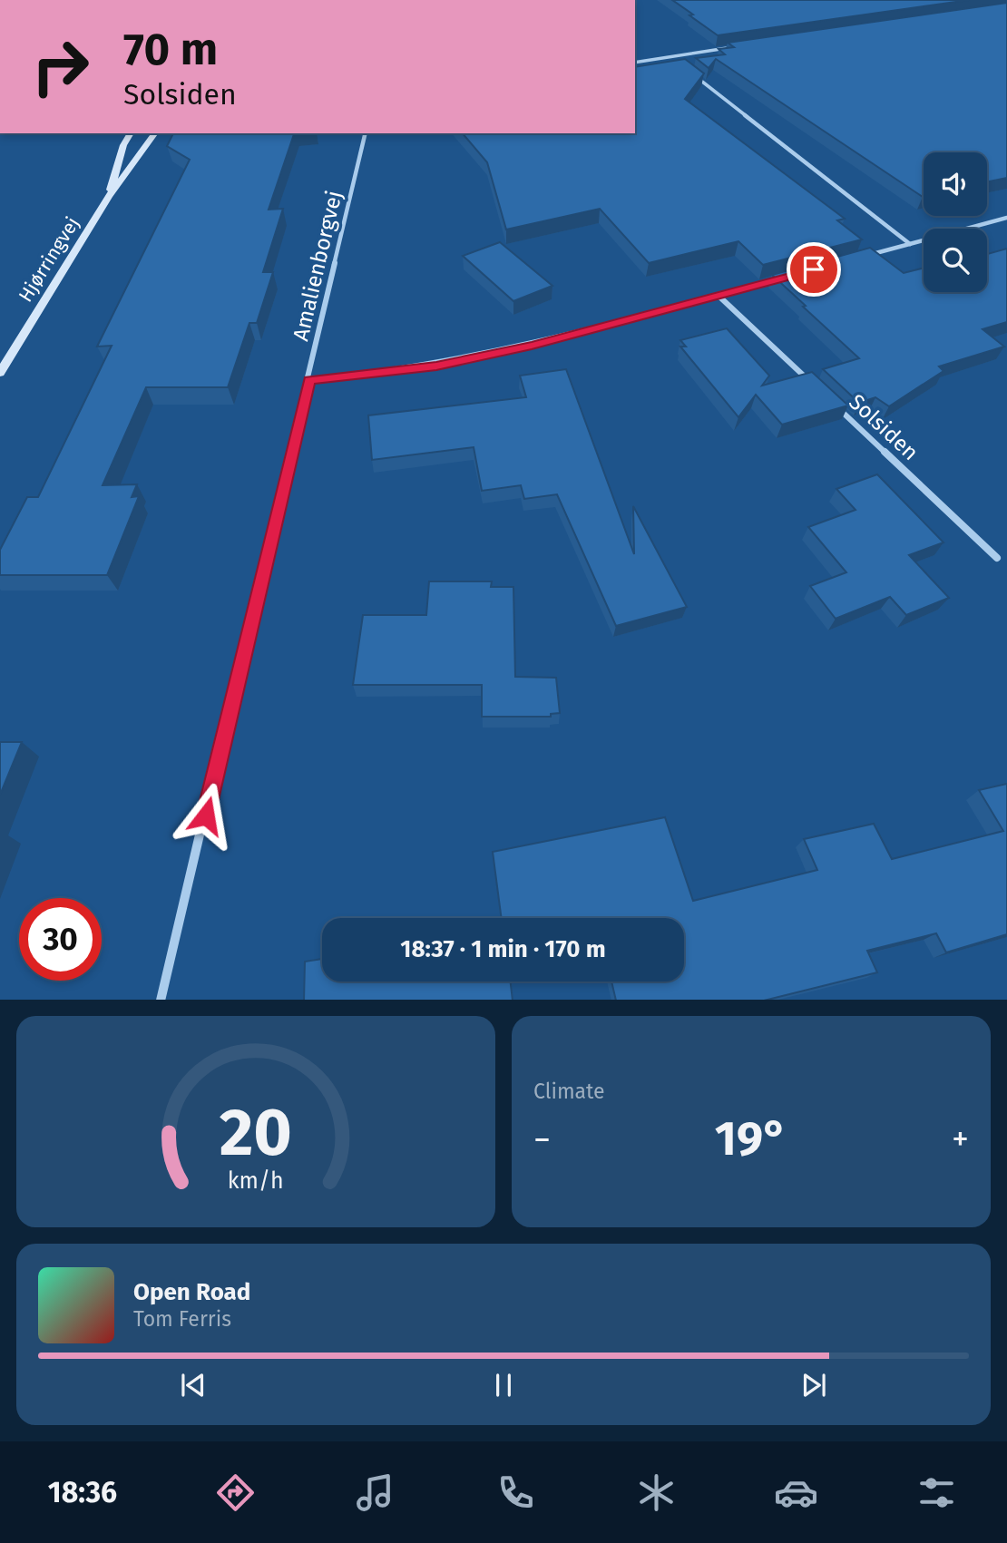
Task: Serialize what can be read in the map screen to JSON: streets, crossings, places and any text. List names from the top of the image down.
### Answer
{
  "streets": {
    "main road": ["Hjørringvej"],
    "street": ["Amalienborgvej", "Solsiden"]
  },
  "page": {
    "turn": ["70 m", "Solsiden"],
    "limit": "30",
    "trip": "18:37 · 1 min · 170 m",
    "tile": "Climate",
    "heat": ["−", "19°", "+"],
    "song": ["Open Road", "Tom Ferris"],
    "tabs": "18:36",
    "gauge": ["20", "km/h"]
  }
}
